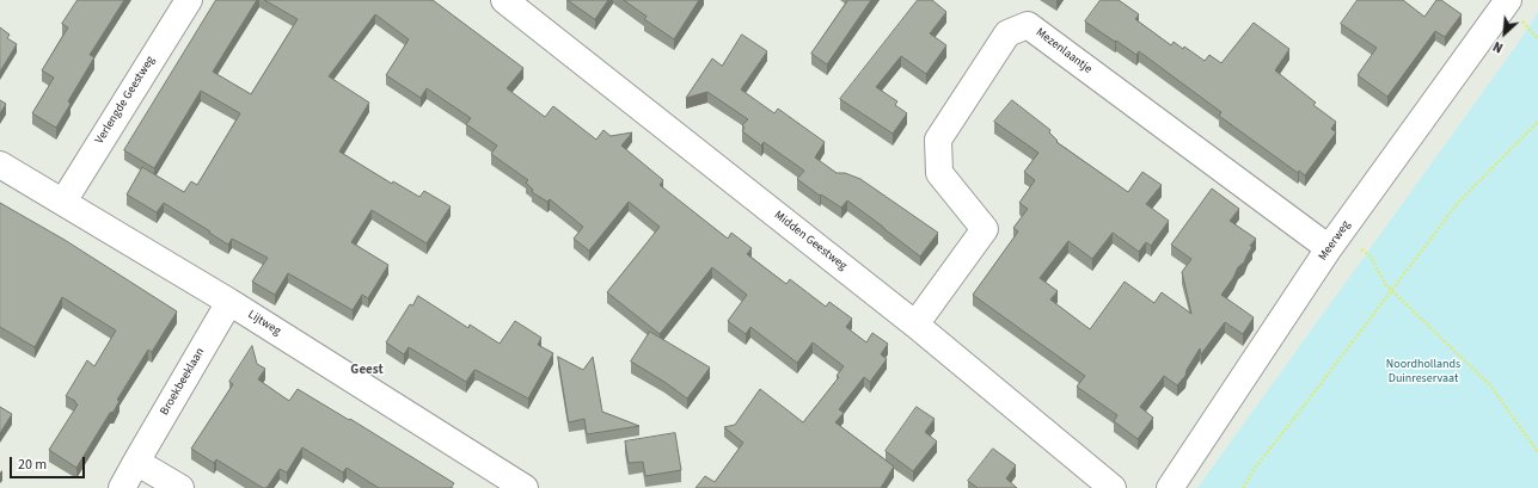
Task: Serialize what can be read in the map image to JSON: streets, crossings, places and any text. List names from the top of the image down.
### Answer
{
  "streets": {
    "street": [
      "Mezenlaantje",
      "Verlengde Geestweg",
      "Midden Geestweg",
      "Meerweg",
      "Lijtweg",
      "Broekbeeklaan"
    ]
  },
  "crossings": [
    ["Mezenlaantje", "Midden Geestweg"],
    ["Mezenlaantje", "Meerweg"],
    ["Verlengde Geestweg", "Lijtweg"],
    ["Lijtweg", "Broekbeeklaan"]
  ],
  "districts": ["Geest"],
  "parks": ["Noordhollands Duinreservaat"],
  "scale_bar": "20 m",
  "north": "bottom left"
}
